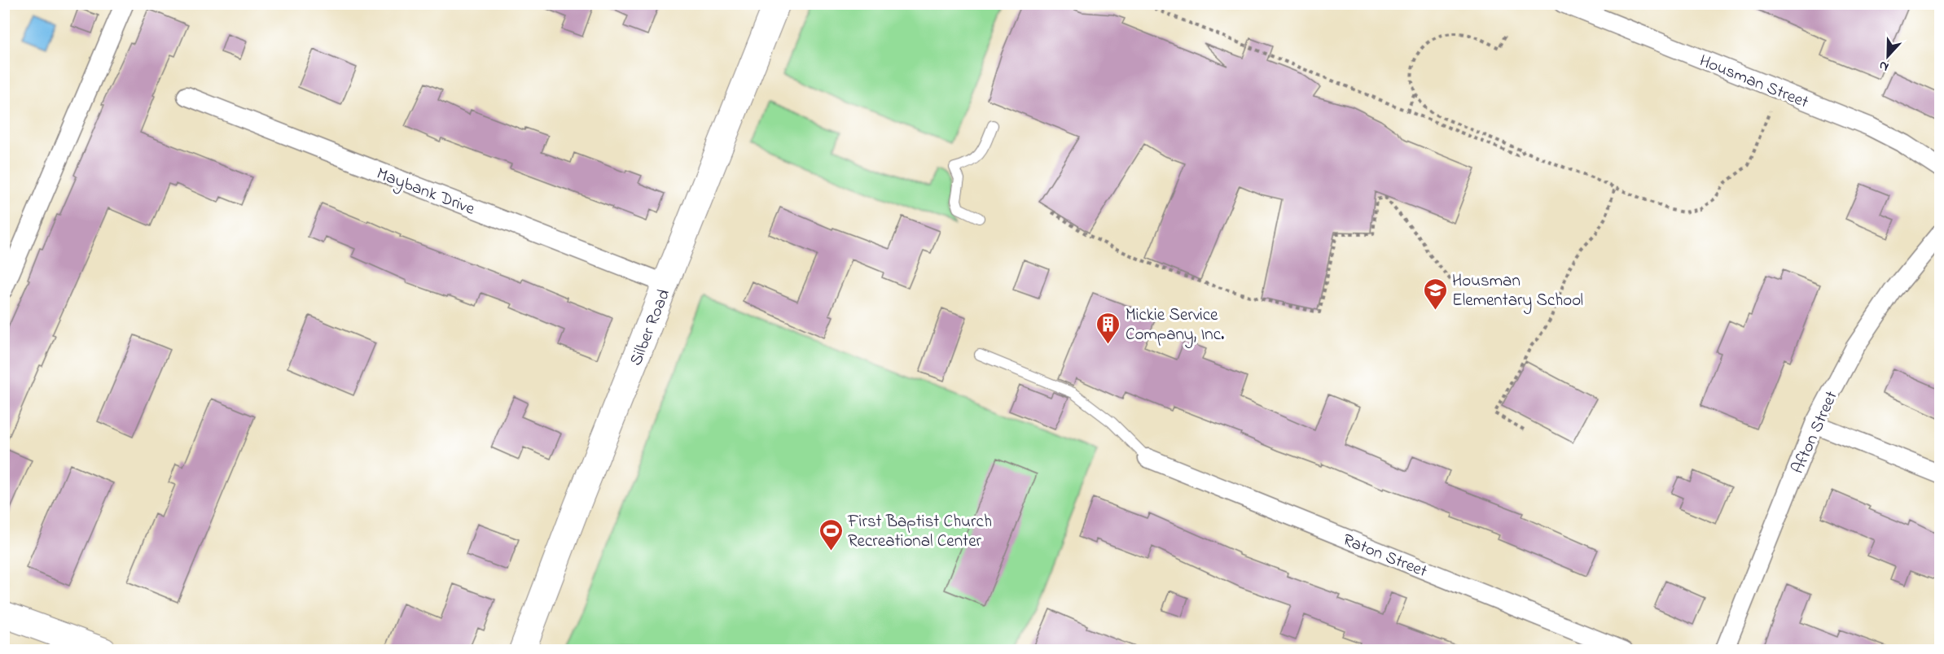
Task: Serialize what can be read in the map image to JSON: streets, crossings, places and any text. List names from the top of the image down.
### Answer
{
  "streets": {
    "street": [
      "Housman Street",
      "Maybank Drive",
      "Silber Road",
      "Afton Street",
      "Raton Street"
    ]
  },
  "crossings": [
    ["Maybank Drive", "Silber Road"]
  ],
  "places": {
    "school or university": ["Housman Elementary School"],
    "building": ["Mickie Service Company, Inc."],
    "sports": ["First Baptist Church Recreational Center"]
  },
  "north": "bottom"
}
